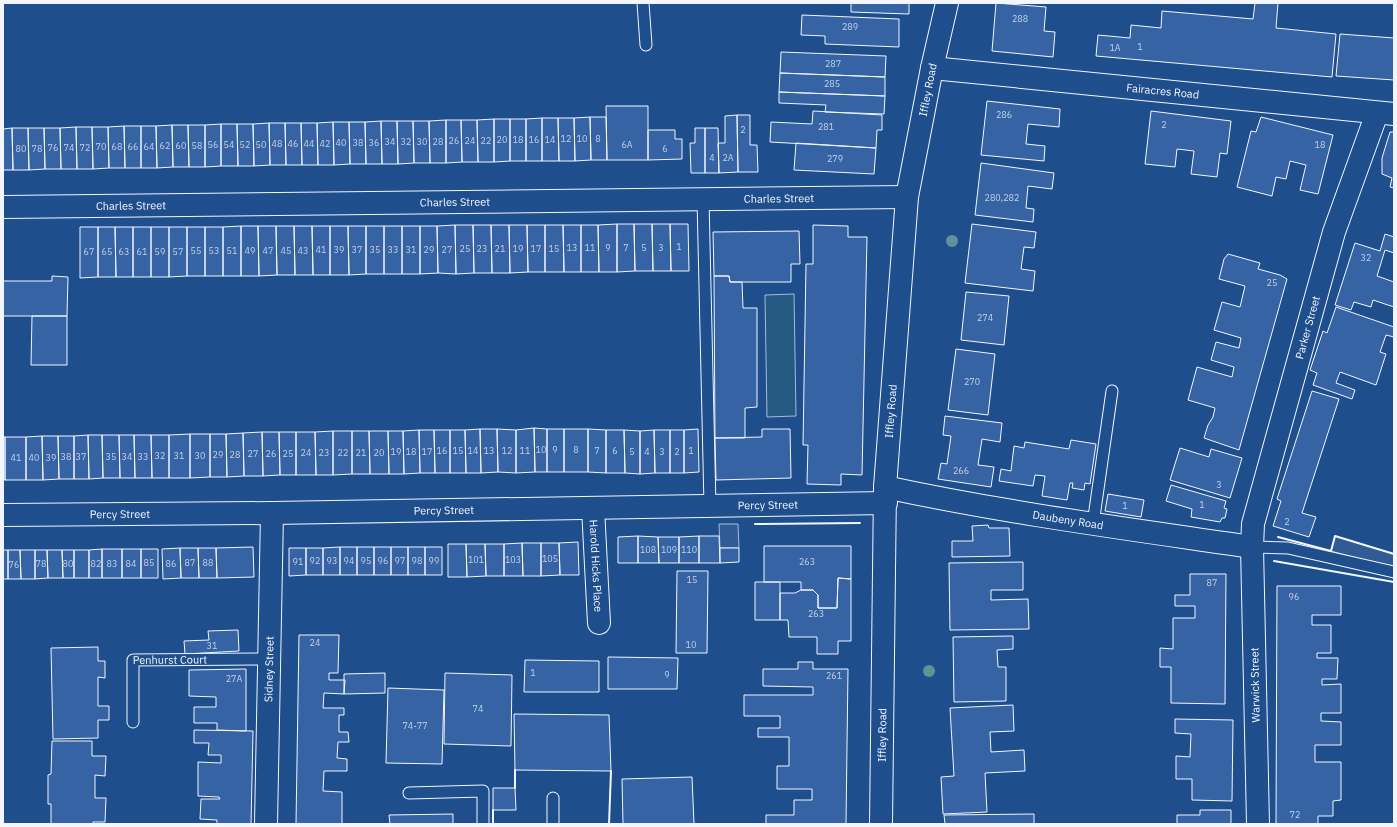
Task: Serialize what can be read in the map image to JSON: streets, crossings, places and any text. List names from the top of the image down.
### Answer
{
  "streets": {
    "street": [
      "Iffley Road",
      "Fairacres Road",
      "Charles Street",
      "Parker Street",
      "Percy Street",
      "Daubeny Road",
      "Harold Hicks Place",
      "Sidney Street",
      "Warwick Street"
    ],
    "lane": ["Penhurst Court"]
  },
  "crossings": [
    ["Iffley Road", "Fairacres Road"],
    ["Iffley Road", "Charles Street"],
    ["Iffley Road", "Percy Street"],
    ["Iffley Road", "Daubeny Road"],
    ["Fairacres Road", "Parker Street"],
    ["Parker Street", "Daubeny Road"],
    ["Parker Street", "Warwick Street"],
    ["Percy Street", "Daubeny Road"],
    ["Percy Street", "Harold Hicks Place"],
    ["Percy Street", "Sidney Street"],
    ["Daubeny Road", "Warwick Street"],
    ["Penhurst Court", "Sidney Street"]
  ],
  "house_numbers": [
    "288",
    "289",
    "1",
    "1A",
    "287",
    "285",
    "286",
    "2",
    "281",
    "2",
    "12",
    "10",
    "8",
    "20",
    "18",
    "16",
    "14",
    "26",
    "24",
    "22",
    "34",
    "32",
    "30",
    "28",
    "40",
    "38",
    "36",
    "48",
    "46",
    "44",
    "42",
    "56",
    "54",
    "52",
    "50",
    "6A",
    "18",
    "62",
    "60",
    "58",
    "70",
    "68",
    "66",
    "64",
    "76",
    "74",
    "72",
    "80",
    "78",
    "6",
    "4",
    "2A",
    "279",
    "280,282",
    "1",
    "13",
    "11",
    "9",
    "7",
    "5",
    "3",
    "25",
    "23",
    "21",
    "19",
    "17",
    "15",
    "41",
    "39",
    "37",
    "35",
    "33",
    "31",
    "29",
    "27",
    "55",
    "53",
    "51",
    "49",
    "47",
    "45",
    "43",
    "67",
    "65",
    "63",
    "61",
    "59",
    "57",
    "32",
    "25",
    "274",
    "270",
    "10",
    "9",
    "8",
    "16",
    "15",
    "14",
    "13",
    "12",
    "11",
    "7",
    "6",
    "1",
    "19",
    "18",
    "17",
    "5",
    "4",
    "3",
    "2",
    "24",
    "23",
    "22",
    "21",
    "20",
    "27",
    "26",
    "25",
    "29",
    "28",
    "32",
    "31",
    "30",
    "38",
    "37",
    "35",
    "34",
    "33",
    "41",
    "40",
    "39",
    "266",
    "3",
    "1",
    "1",
    "2",
    "108",
    "109",
    "110",
    "105",
    "101",
    "103",
    "92",
    "93",
    "94",
    "95",
    "96",
    "97",
    "98",
    "99",
    "91",
    "263",
    "85",
    "87",
    "88",
    "78",
    "80",
    "82",
    "83",
    "84",
    "86",
    "76",
    "15",
    "87",
    "96",
    "263",
    "24",
    "10",
    "31",
    "1",
    "9",
    "261",
    "27A",
    "74",
    "74-77",
    "72"
  ]
}
